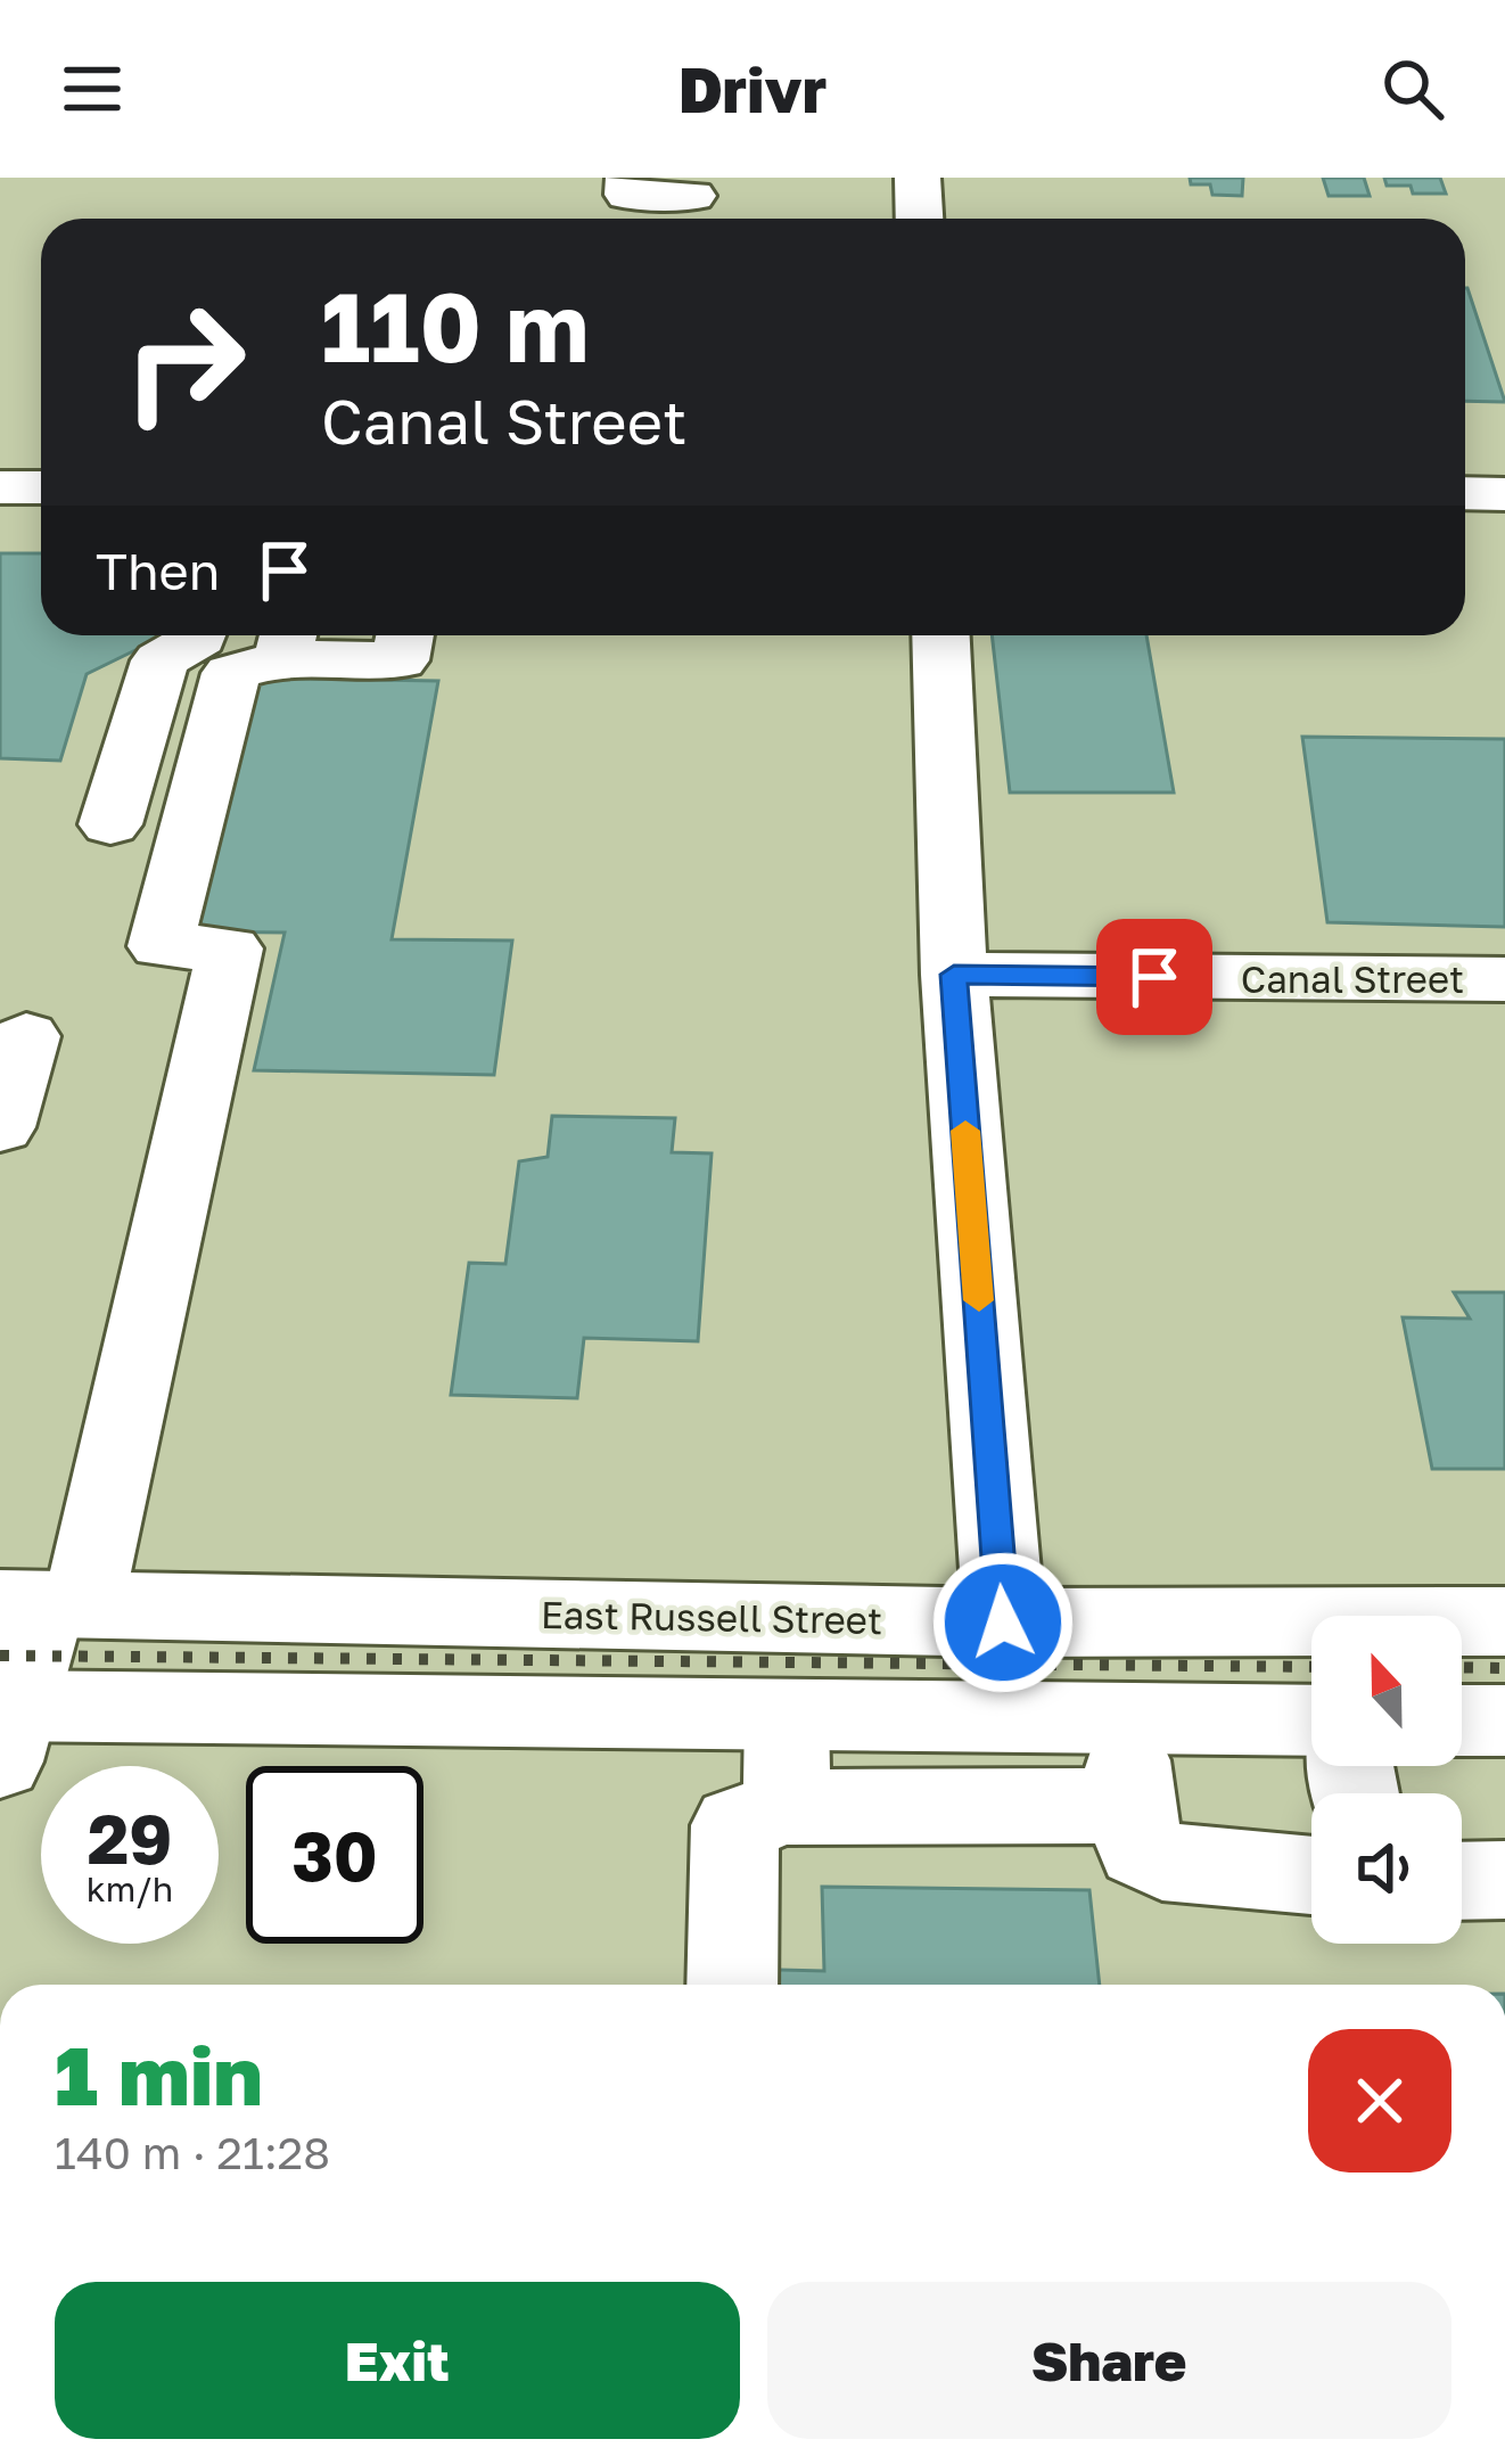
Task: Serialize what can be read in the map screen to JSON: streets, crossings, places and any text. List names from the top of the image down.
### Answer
{
  "streets": {
    "main road": ["Canal Street", "East Russell Street"]
  },
  "north": "top",
  "page": {
    "header": "Drivr",
    "turn": ["110 m", "Canal Street"],
    "then": "Then",
    "speed": "29 km/h",
    "limit": "30",
    "heading": ["1 min", "140 m · 21:28"],
    "buttons": ["Exit", "Share"]
  }
}
